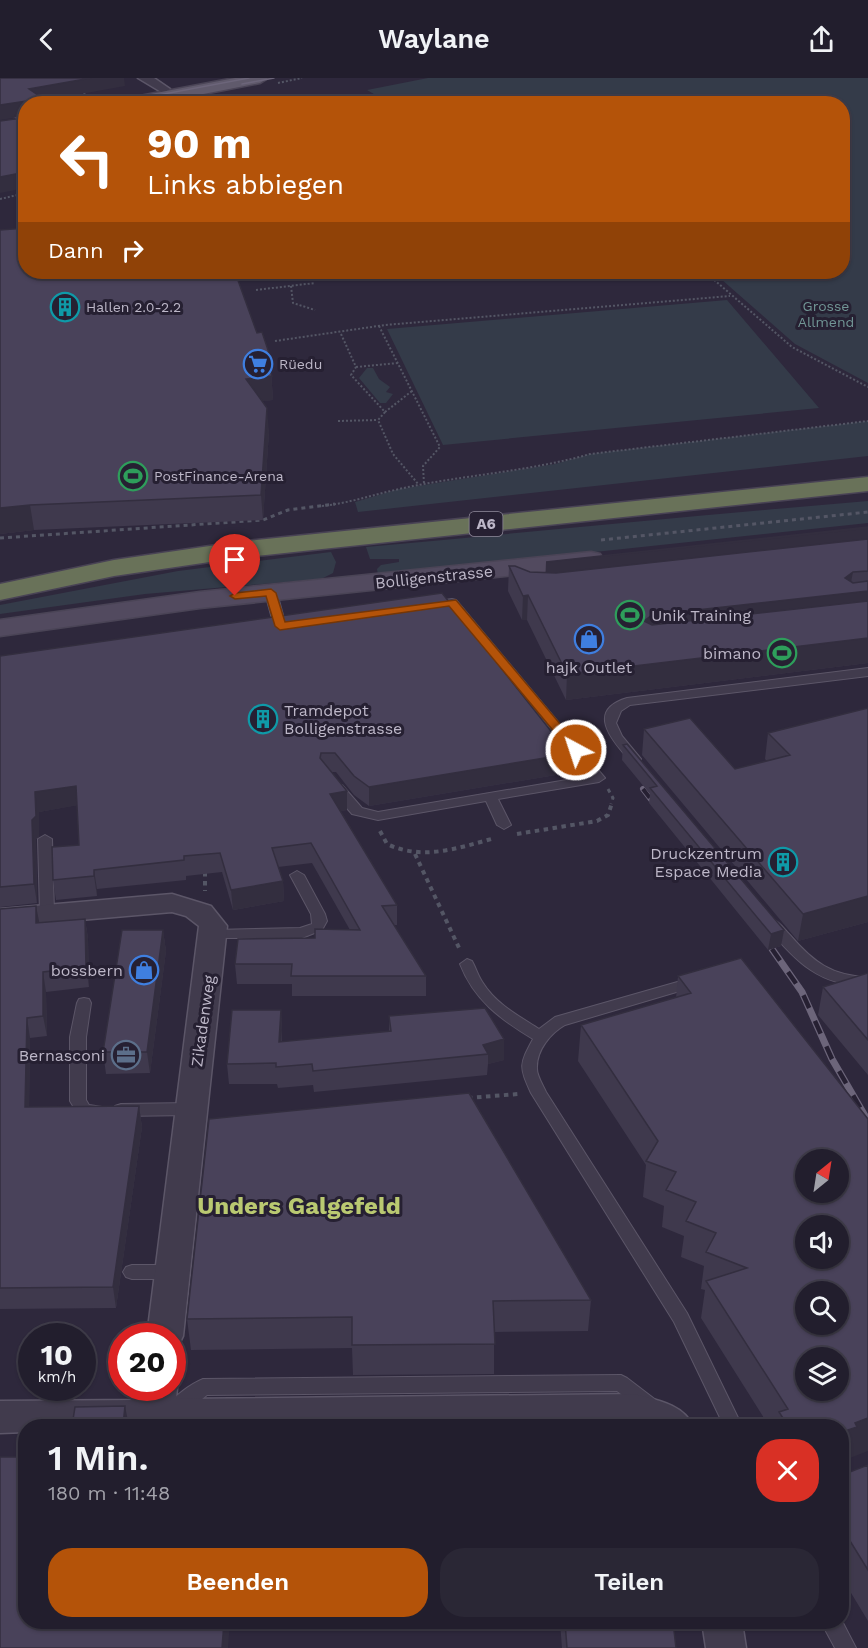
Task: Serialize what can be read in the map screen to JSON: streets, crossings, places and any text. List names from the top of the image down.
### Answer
{
  "streets": {
    "highway": ["A6"],
    "main road": ["Bolligenstrasse"],
    "street": ["Zikadenweg"]
  },
  "districts": ["Unders Galgefeld"],
  "parks": ["Grosse Allmend"],
  "places": {
    "building": ["Hallen 2.0-2.2", "Tramdepot Bolligenstrasse", "Druckzentrum Espace Media"],
    "supermarket": ["Rüedu"],
    "sports": ["PostFinance-Arena", "Unik Training", "bimano"],
    "shop": ["hajk Outlet", "bossbern"],
    "office": ["Bernasconi"]
  },
  "north": "top right",
  "page": {
    "header": "Waylane",
    "turn": ["90 m", "Links abbiegen"],
    "then": "Dann",
    "speed": "10 km/h",
    "limit": "20",
    "heading": ["1 Min.", "180 m · 11:48"],
    "buttons": ["Beenden", "Teilen"]
  }
}
